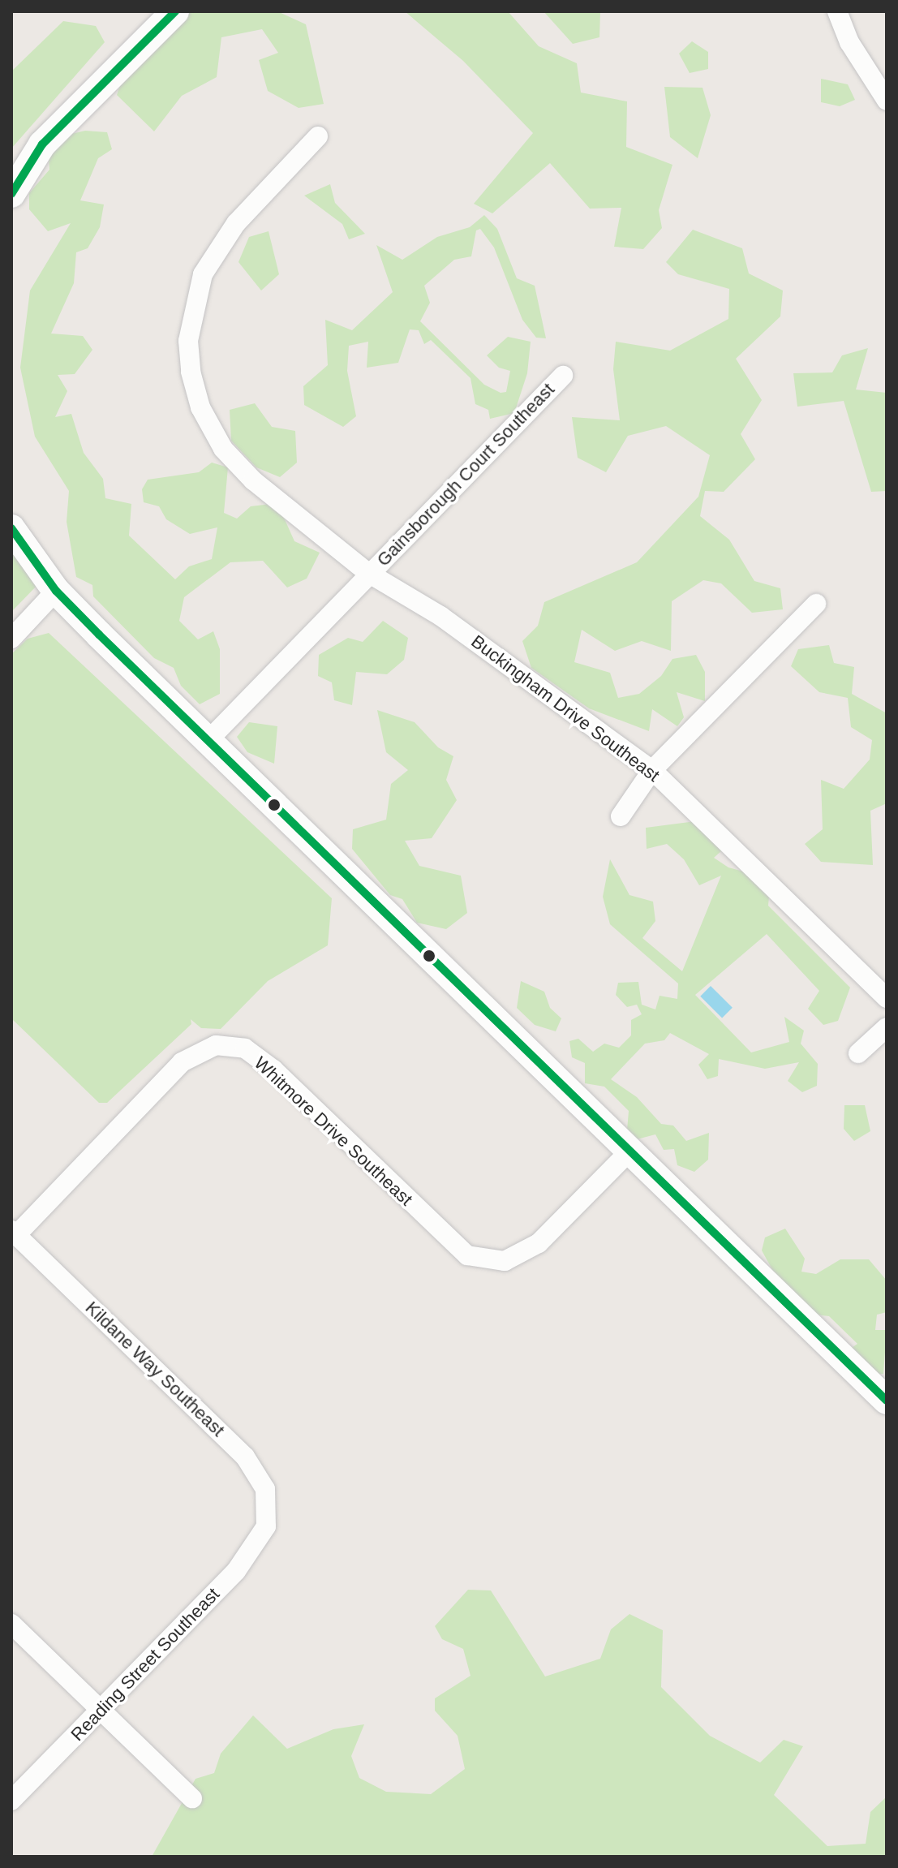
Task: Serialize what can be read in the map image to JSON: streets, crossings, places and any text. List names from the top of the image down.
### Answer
{
  "streets": {
    "street": [
      "Gainsborough Court Southeast",
      "Buckingham Drive Southeast",
      "Whitmore Drive Southeast",
      "Kildane Way Southeast",
      "Reading Street Southeast"
    ]
  },
  "crossings": [
    ["Gainsborough Court Southeast", "Buckingham Drive Southeast"],
    ["Whitmore Drive Southeast", "Kildane Way Southeast"],
    ["Kildane Way Southeast", "Reading Street Southeast"]
  ]
}
